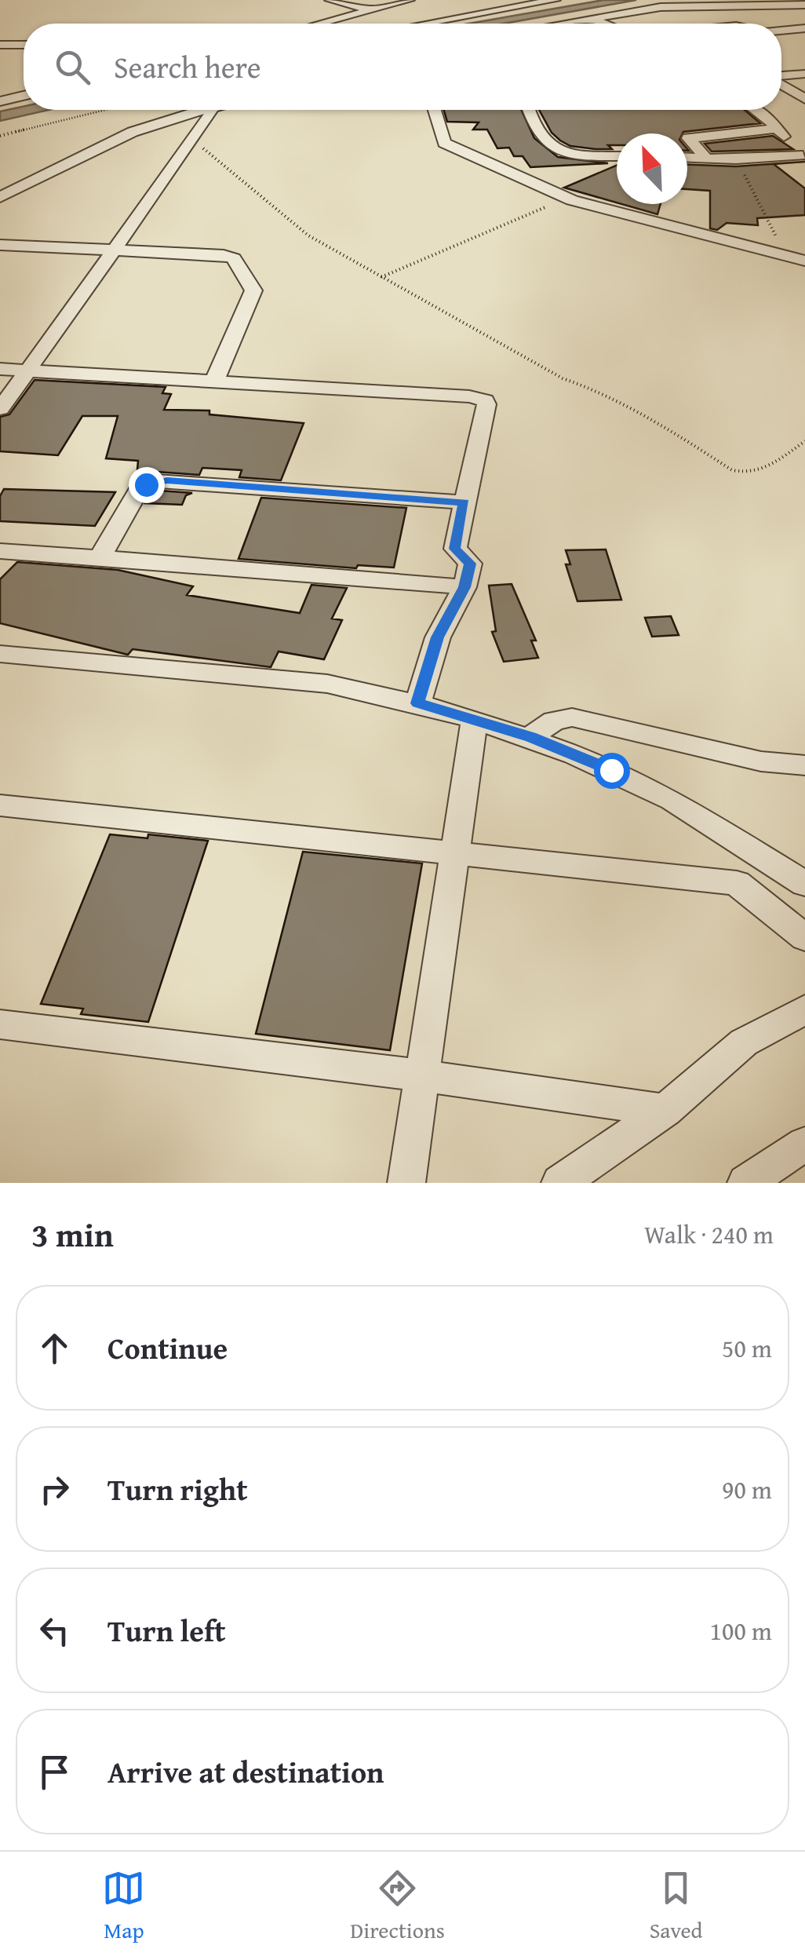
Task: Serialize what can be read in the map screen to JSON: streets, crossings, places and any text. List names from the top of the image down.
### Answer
{
  "north": "top left",
  "page": {
    "search": "Search here",
    "heading": ["3 min", "Walk · 240 m"],
    "list": [
      ["Continue", "50 m"],
      ["Turn right", "90 m"],
      ["Turn left", "100 m"],
      "Arrive at destination"
    ],
    "nav": ["Map", "Directions", "Saved"]
  }
}
